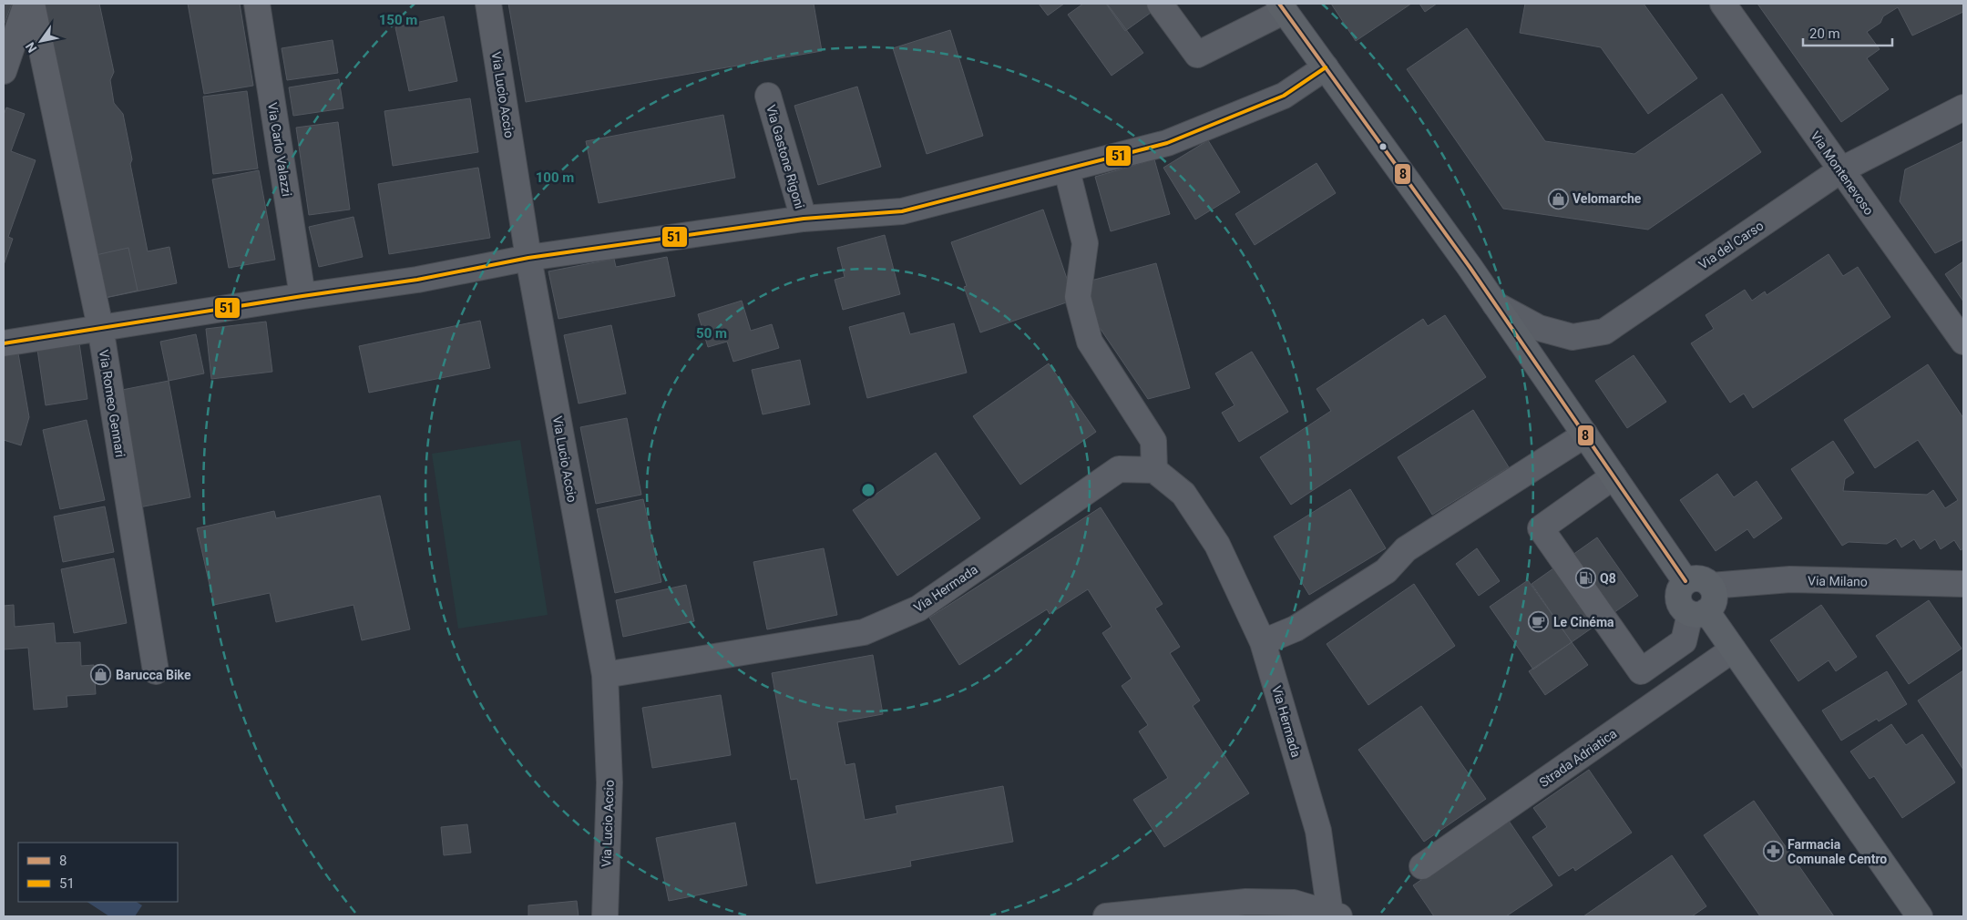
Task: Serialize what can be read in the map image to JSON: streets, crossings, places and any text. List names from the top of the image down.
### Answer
{
  "streets": {
    "street": [
      "Via Lucio Accio",
      "Via Carlo Valazzi",
      "Via Gastone Rigoni",
      "Via Montenevoso",
      "Via del Carso",
      "Via Romeo Gennari",
      "Via Milano",
      "Via Hermada",
      "Strada Adriatica"
    ]
  },
  "crossings": [
    ["Via Lucio Accio", "Via Gastone Rigoni"],
    ["Via Lucio Accio", "Via Hermada"],
    ["Via Carlo Valazzi", "Via Gastone Rigoni"],
    ["Via Gastone Rigoni", "Via Romeo Gennari"],
    ["Via Montenevoso", "Via del Carso"]
  ],
  "places": {
    "shop": ["Velomarche", "Barucca Bike"],
    "fuel station": ["Q8"],
    "cafe": ["Le Cinéma"],
    "pharmacy": ["Farmacia Comunale Centro"]
  },
  "lines": ["transit line 8", "transit line 51"],
  "legend": ["8", "51"],
  "scale_bar": "20 m",
  "north": "bottom left",
  "rings": ["150 m", "100 m", "50 m"]
}
